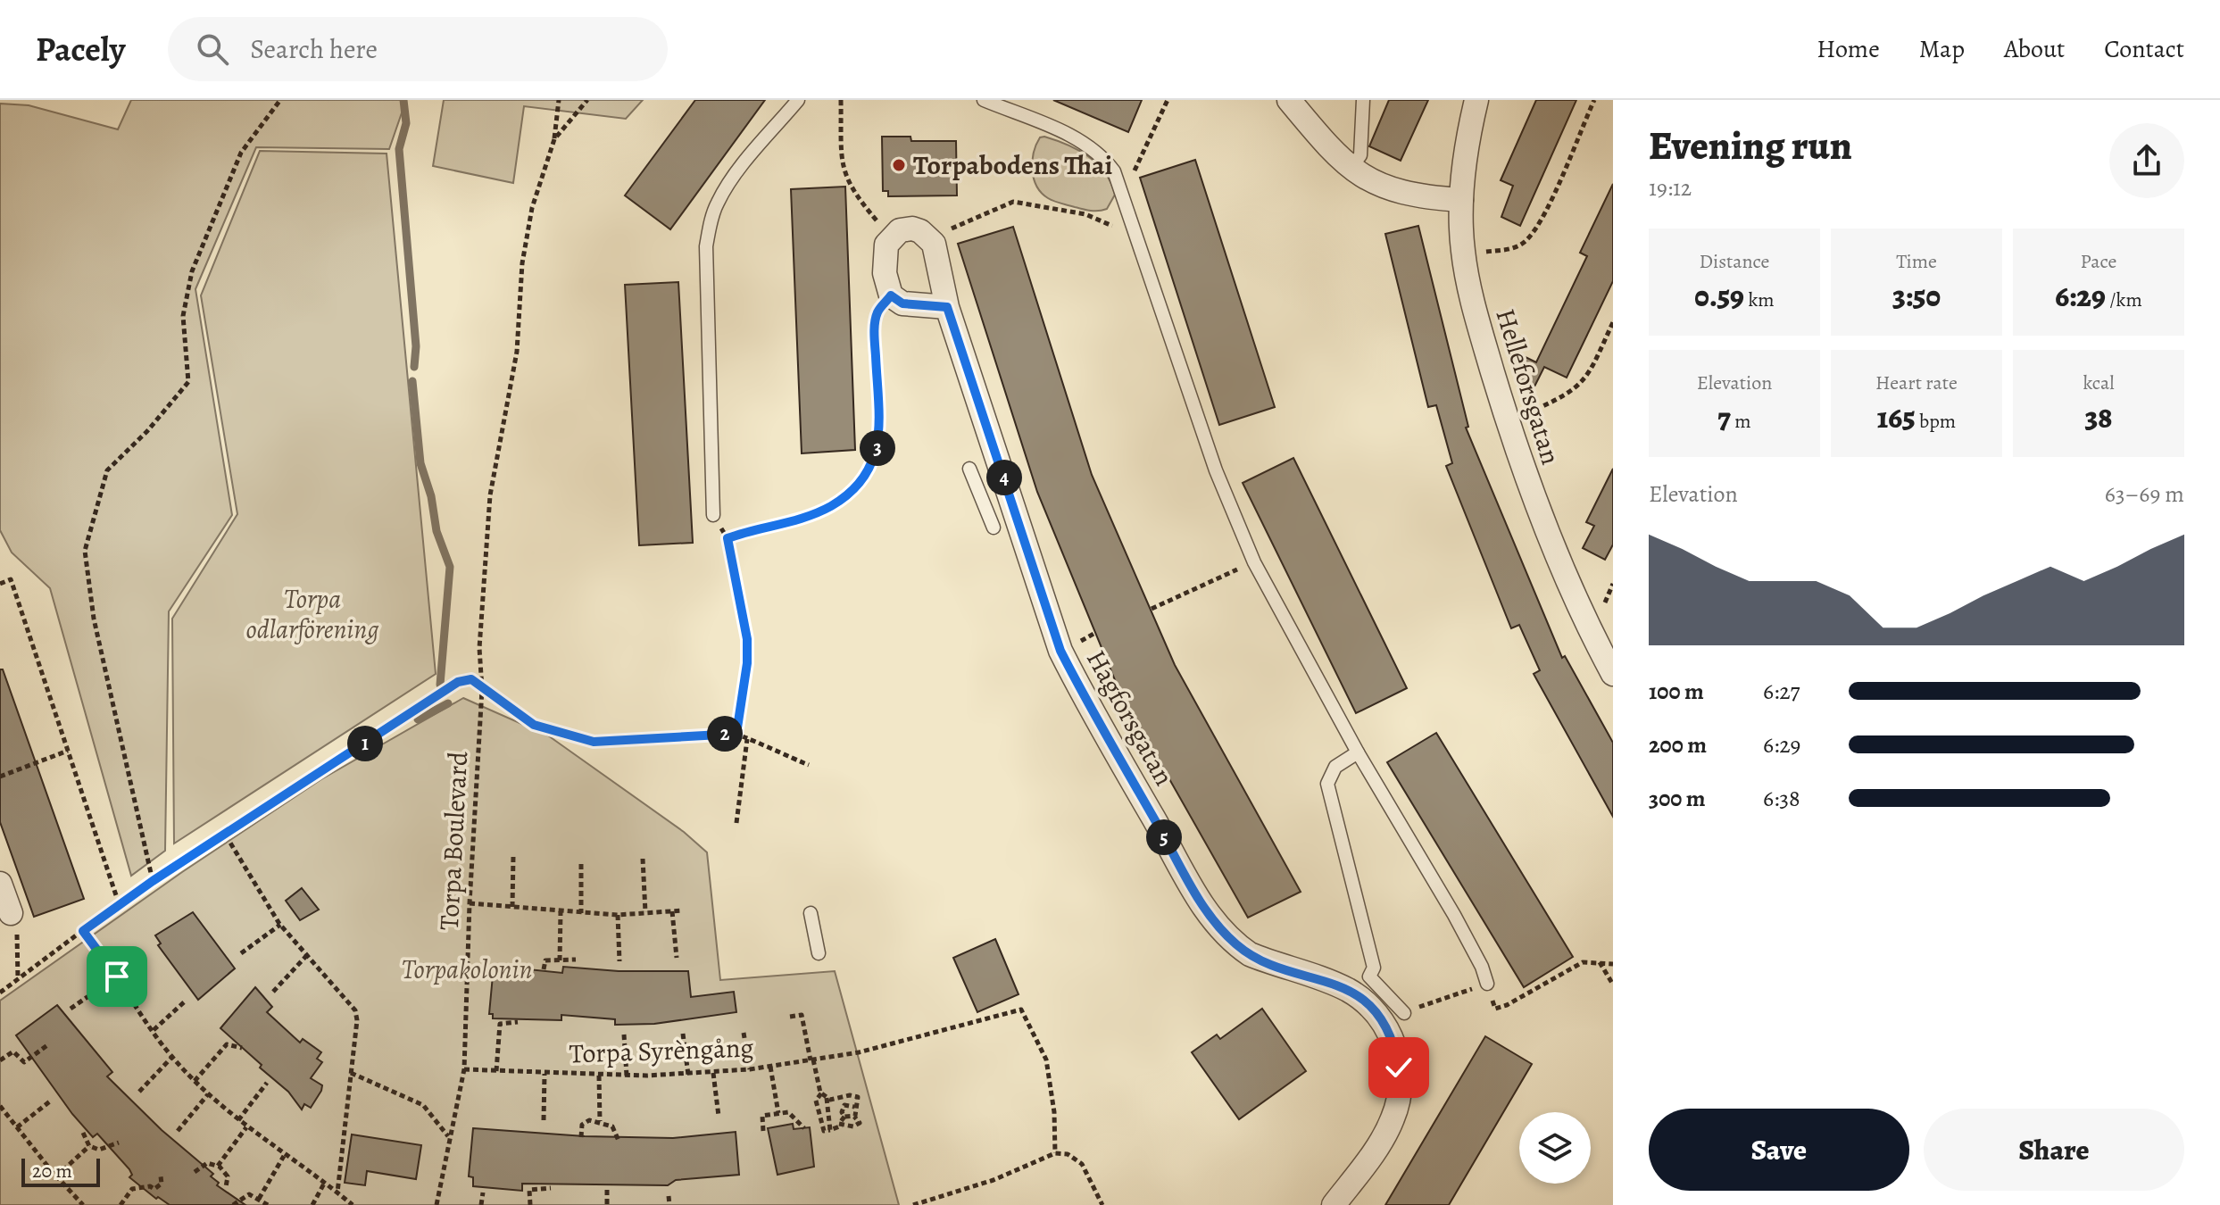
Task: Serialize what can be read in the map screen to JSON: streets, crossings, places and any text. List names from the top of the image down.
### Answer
{
  "streets": {
    "street": ["Helleforsgatan", "Hagforsgatan"],
    "path": ["Torpa Boulevard", "Torpa Syrèngång"]
  },
  "crossings": [
    ["Torpa Boulevard", "Torpa Syrèngång"]
  ],
  "parks": ["Torpa odlarförening", "Torpakolonin"],
  "places": ["Torpabodens Thai"],
  "scale_bar": "20 m",
  "page": {
    "header": "Pacely",
    "search": "Search here",
    "nav": [
      "Home",
      "Map",
      "About",
      "Contact"
    ],
    "heading": ["Evening run", "19:12"],
    "stats": [
      ["Distance", "0.59 km"],
      ["Time", "3:50"],
      ["Pace", "6:29 /km"],
      ["Elevation", "7 m"],
      ["Heart rate", "165 bpm"],
      ["kcal", "38"]
    ],
    "pins": [
      "3",
      "4",
      "2",
      "1",
      "5"
    ],
    "chart": ["Elevation", "63–69 m"],
    "list": [
      {
        "name": "100 m",
        "note": "6:27"
      },
      {
        "name": "200 m",
        "note": "6:29"
      },
      {
        "name": "300 m",
        "note": "6:38"
      }
    ],
    "buttons": ["Save", "Share"],
    "scale": "20 m"
  }
}
